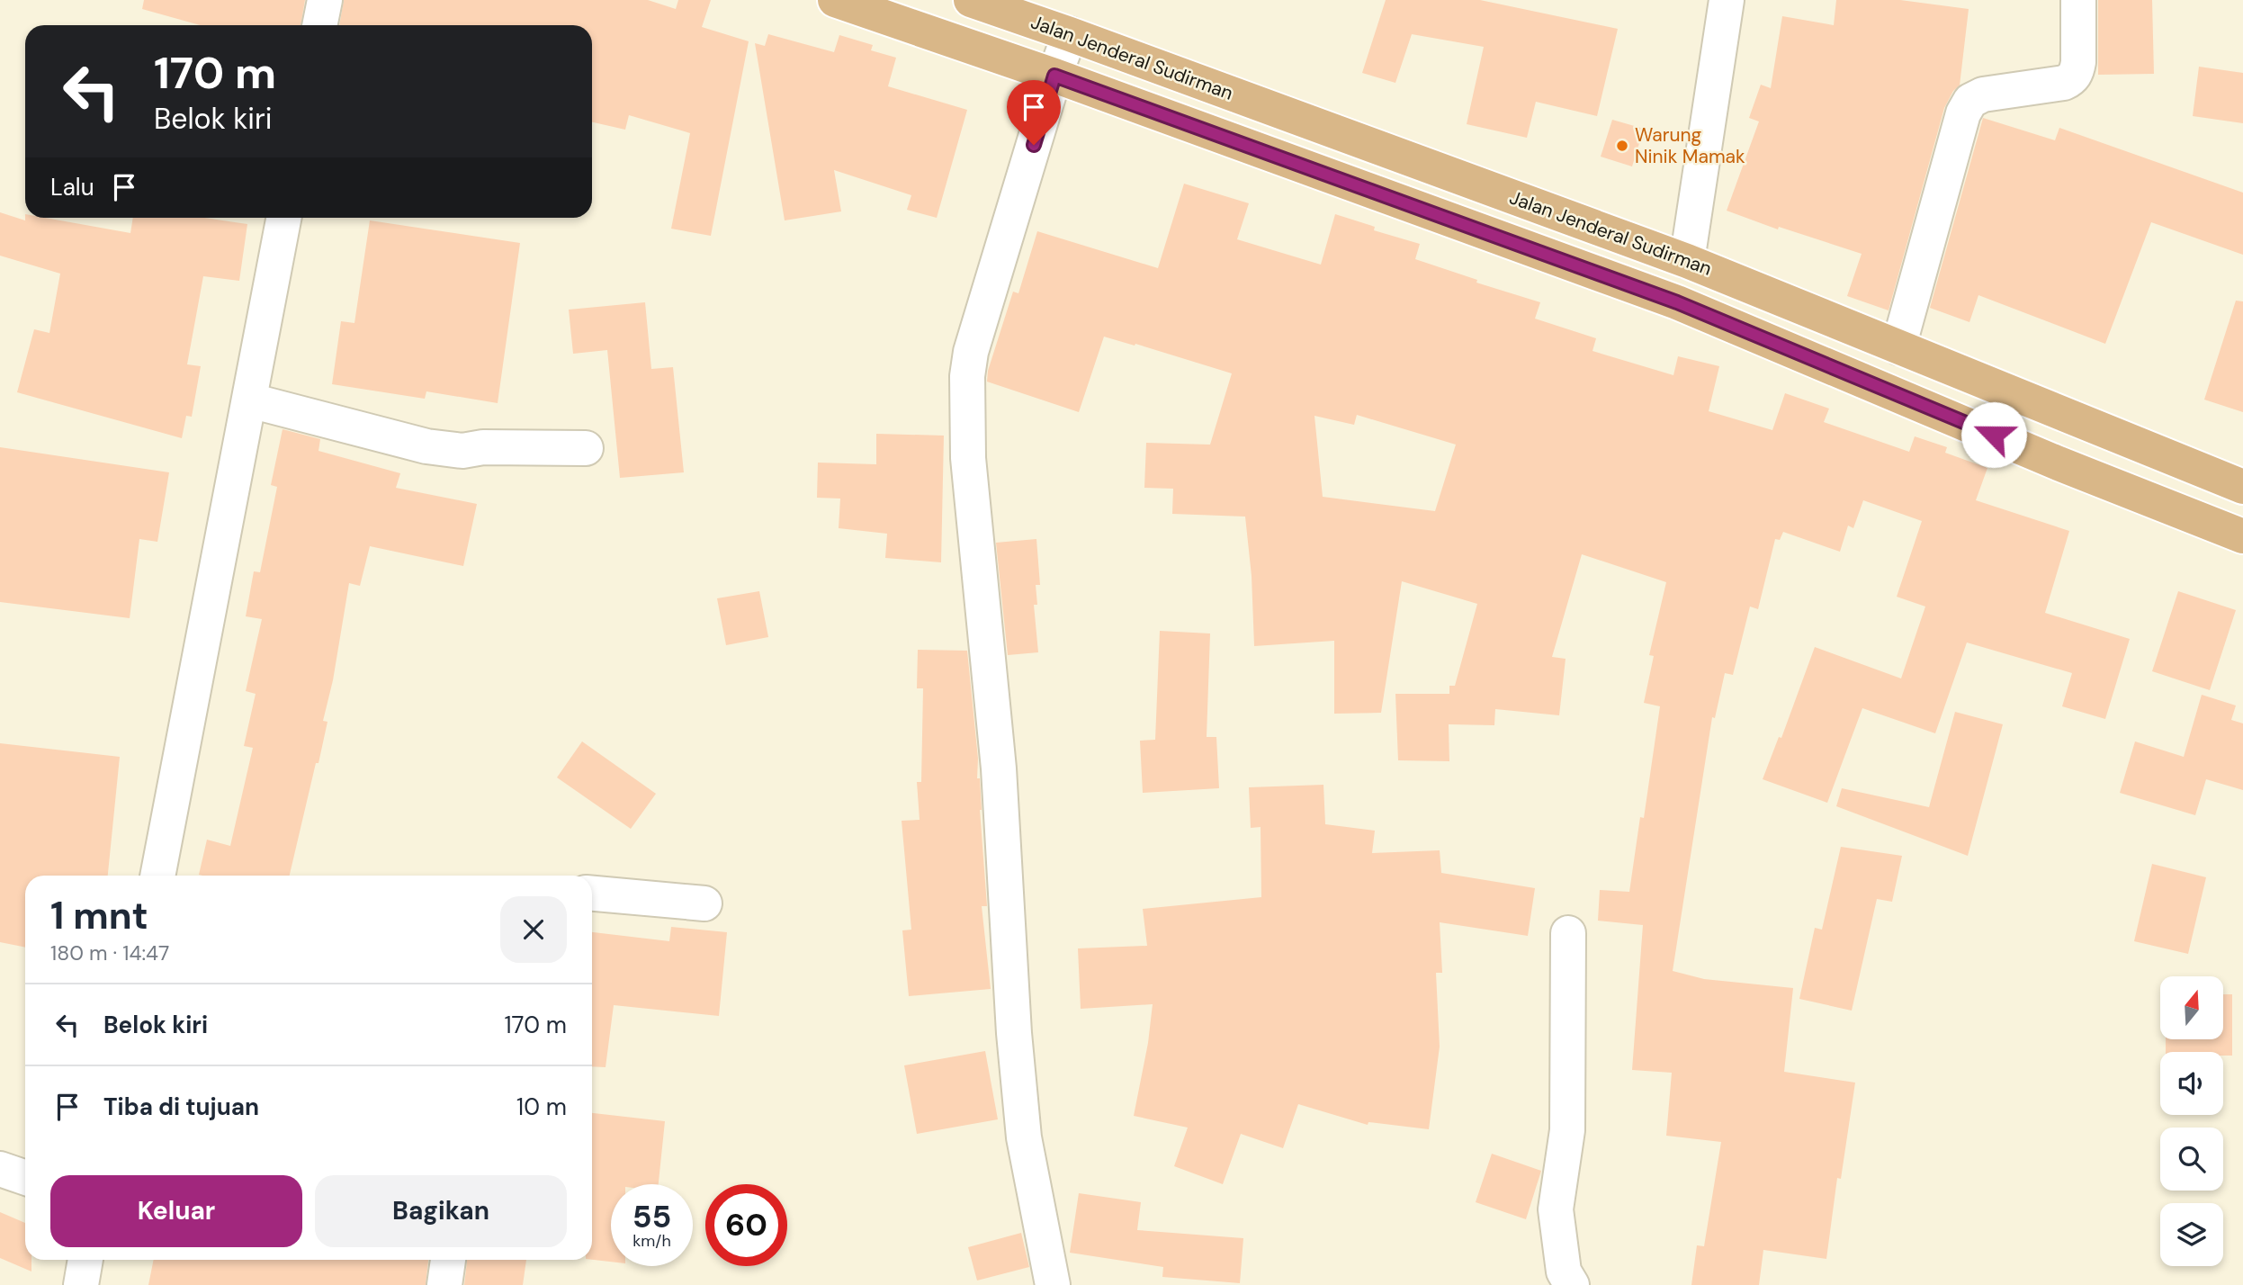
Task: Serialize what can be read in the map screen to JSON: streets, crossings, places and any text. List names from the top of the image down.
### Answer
{
  "streets": {
    "main road": ["Jalan Jenderal Sudirman"]
  },
  "places": ["Warung Ninik Mamak"],
  "north": "top",
  "page": {
    "turn": ["170 m", "Belok kiri"],
    "then": "Lalu",
    "heading": ["1 mnt", "180 m · 14:47"],
    "list": [
      {
        "name": "Belok kiri",
        "value": "170 m"
      },
      {
        "name": "Tiba di tujuan",
        "value": "10 m"
      }
    ],
    "buttons": ["Keluar", "Bagikan"],
    "speed": "55 km/h",
    "limit": "60"
  }
}
